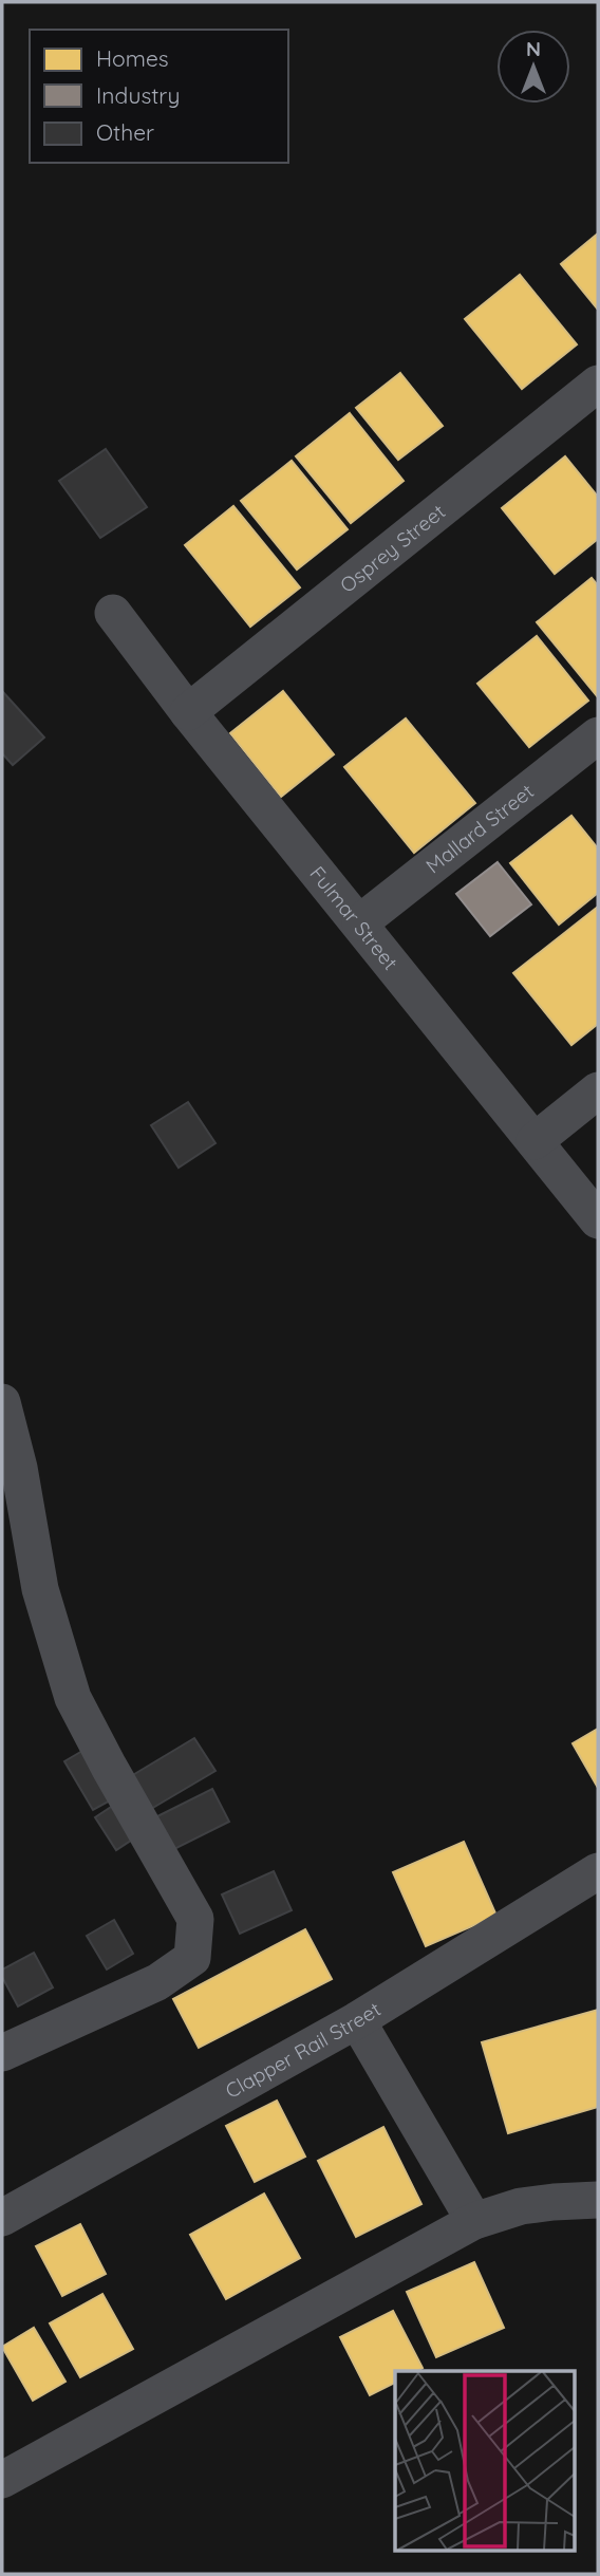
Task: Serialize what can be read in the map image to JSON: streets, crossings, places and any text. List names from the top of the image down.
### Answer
{
  "streets": {
    "street": [
      "Osprey Street",
      "Mallard Street",
      "Fulmar Street",
      "Clapper Rail Street"
    ]
  },
  "crossings": [
    ["Osprey Street", "Fulmar Street"],
    ["Mallard Street", "Fulmar Street"]
  ],
  "legend": ["Homes", "Industry", "Other"],
  "north": "top"
}
